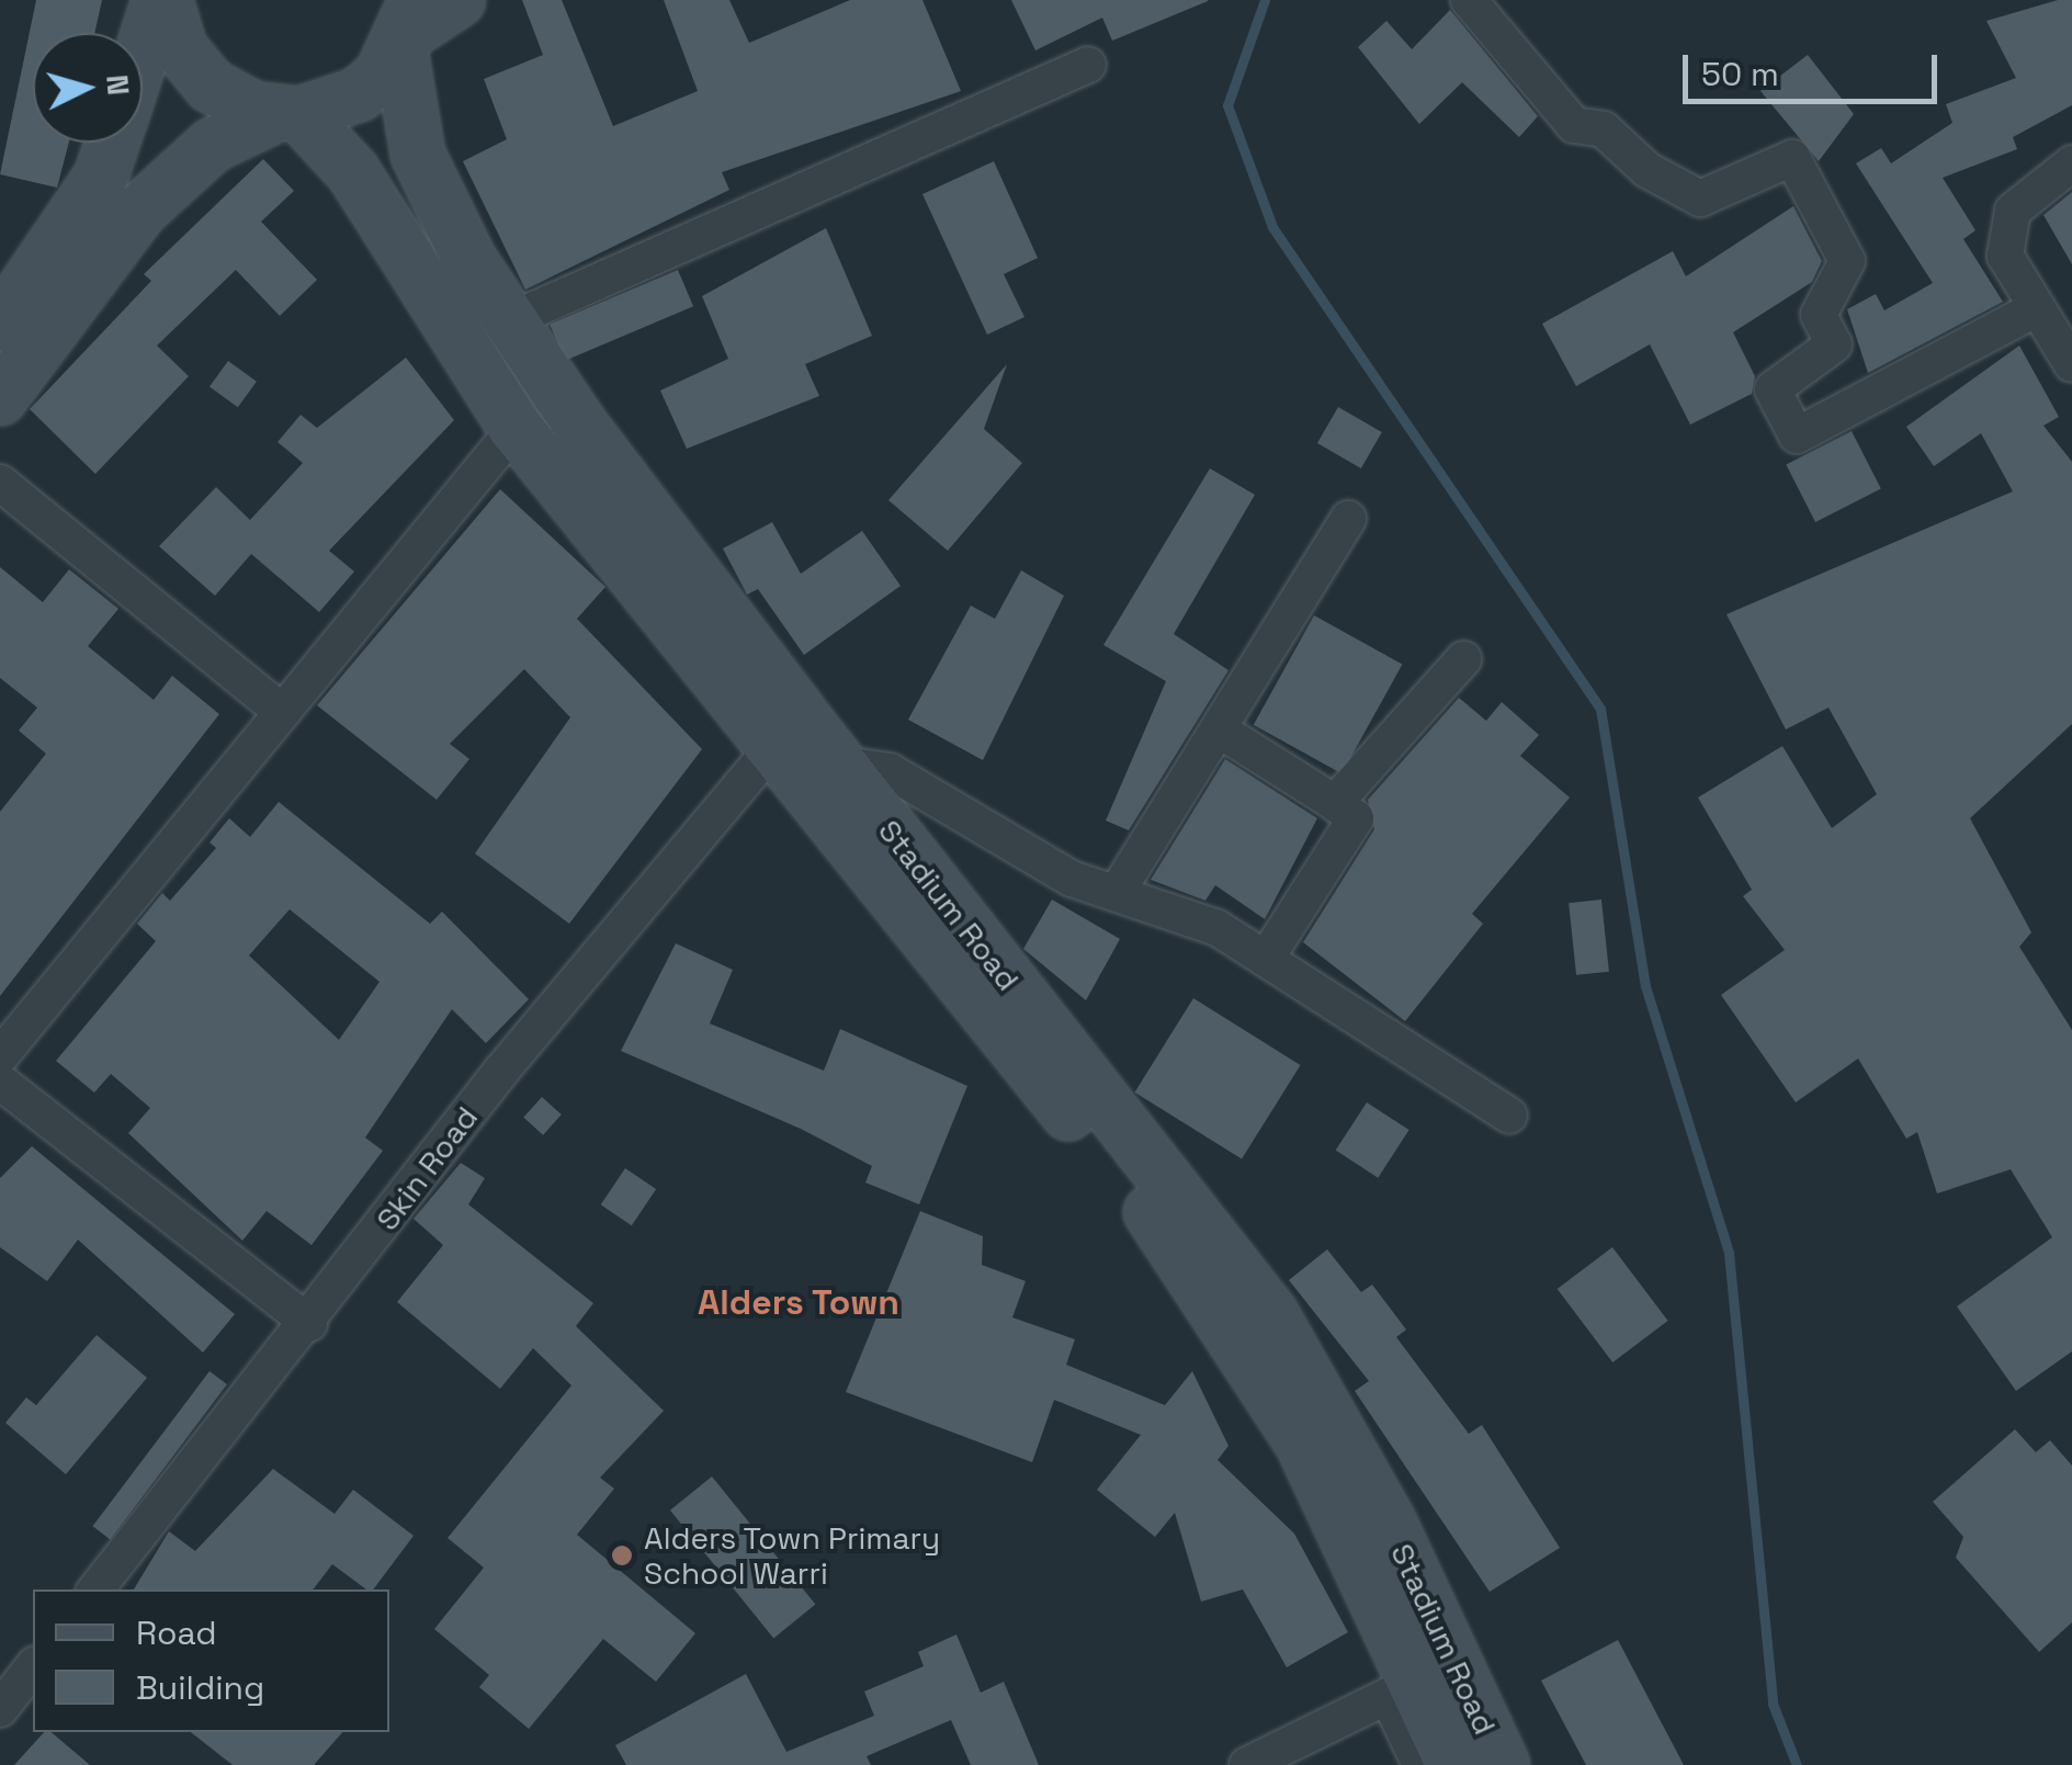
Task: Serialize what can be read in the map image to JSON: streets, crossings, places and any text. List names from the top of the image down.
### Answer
{
  "streets": {
    "main road": ["Stadium Road"],
    "street": ["Skin Road"]
  },
  "crossings": [
    ["Stadium Road", "Skin Road"]
  ],
  "districts": ["Alders Town"],
  "places": ["Alders Town Primary School Warri"],
  "legend": ["Road", "Building"],
  "scale_bar": "50 m",
  "north": "right"
}
